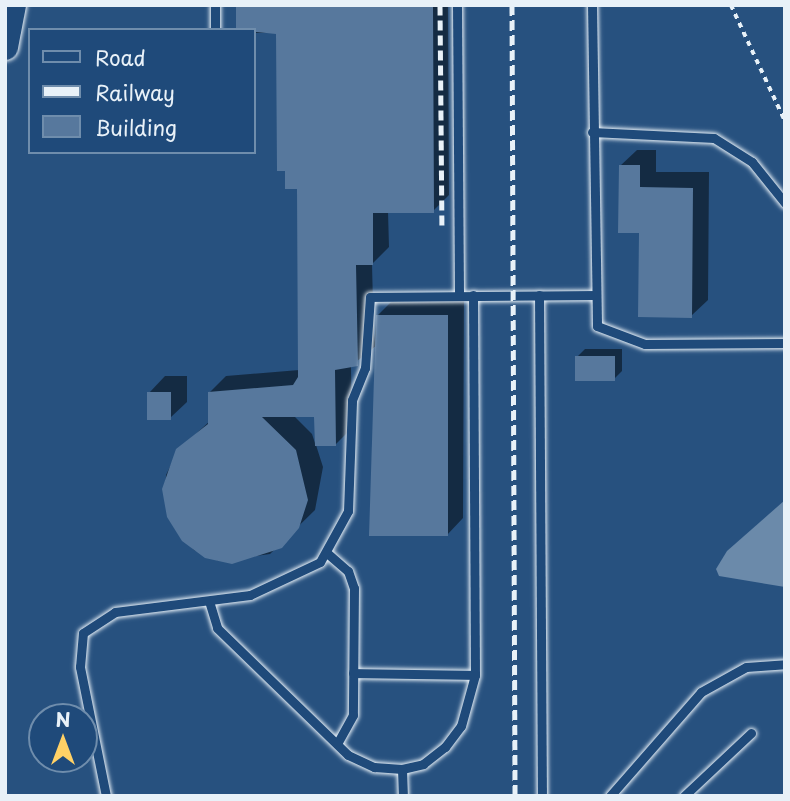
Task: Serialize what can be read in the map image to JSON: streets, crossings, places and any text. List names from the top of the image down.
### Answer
{
  "legend": ["Road", "Railway", "Building"],
  "north": "top"
}
